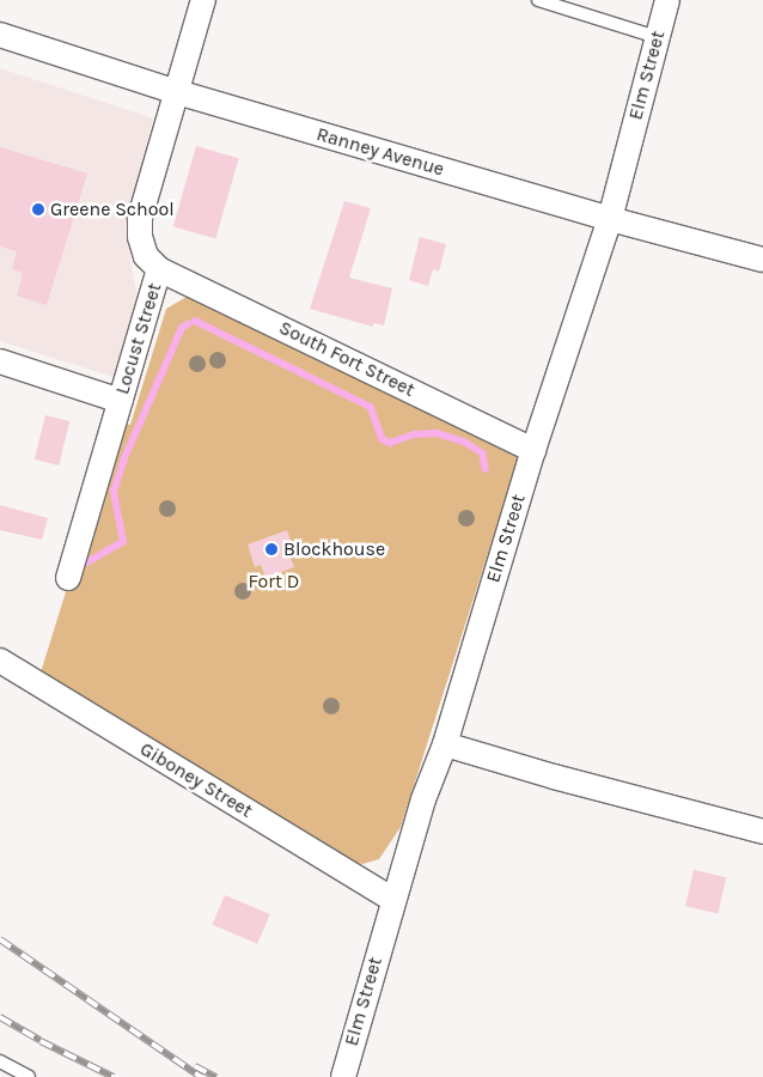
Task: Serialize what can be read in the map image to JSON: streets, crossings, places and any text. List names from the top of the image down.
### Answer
{
  "streets": {
    "street": [
      "Elm Street",
      "Ranney Avenue",
      "Locust Street",
      "South Fort Street",
      "Giboney Street"
    ]
  },
  "crossings": [
    ["Elm Street", "Ranney Avenue"],
    ["Elm Street", "South Fort Street"],
    ["Elm Street", "Giboney Street"],
    ["Ranney Avenue", "Locust Street"],
    ["Locust Street", "South Fort Street"]
  ],
  "parks": ["Fort D"],
  "places": ["Greene School", "Blockhouse"]
}
